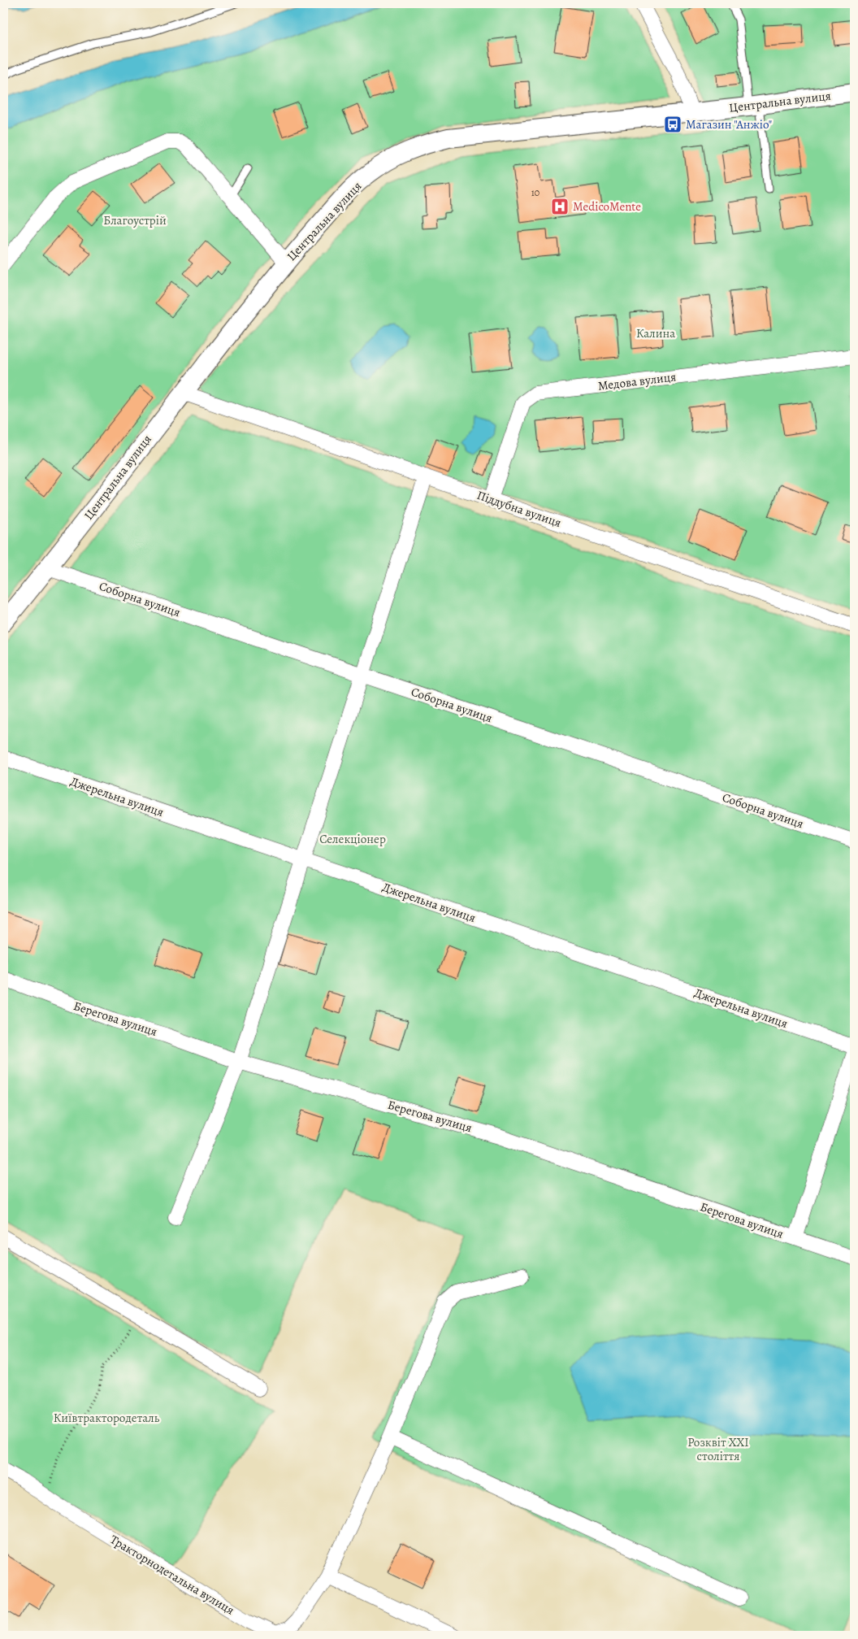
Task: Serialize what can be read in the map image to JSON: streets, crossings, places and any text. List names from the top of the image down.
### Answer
{
  "streets": {
    "street": [
      "Центральна вулиця",
      "Медова вулиця",
      "Піддубна вулиця",
      "Соборна вулиця",
      "Джерельна вулиця",
      "Берегова вулиця",
      "Тракторнодетальна вулиця"
    ]
  },
  "crossings": [
    ["Центральна вулиця", "Піддубна вулиця"],
    ["Центральна вулиця", "Соборна вулиця"],
    ["Медова вулиця", "Піддубна вулиця"]
  ],
  "parks": [
    "Благоустрій",
    "Калина",
    "Селекціонер",
    "Київтрактородеталь",
    "Розквіт XXI століття"
  ],
  "places": {
    "bus stop": ["Магазин \"Анжіо\""],
    "hospital": ["MedicoMente"]
  },
  "house_numbers": ["10"]
}
